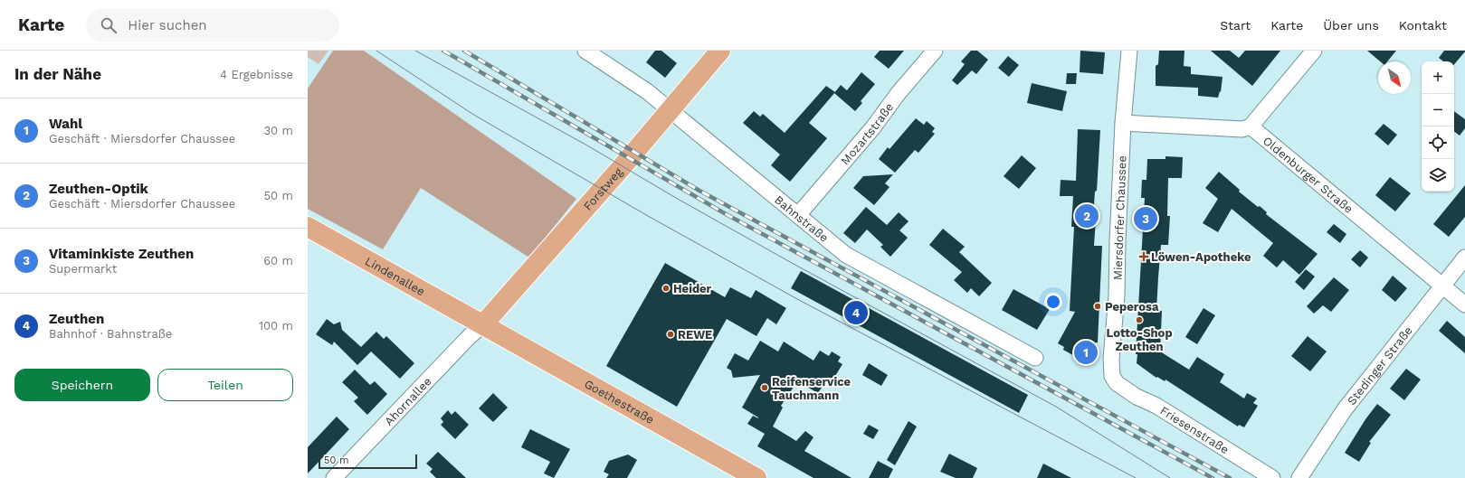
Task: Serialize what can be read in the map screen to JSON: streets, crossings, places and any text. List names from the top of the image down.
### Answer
{
  "streets": {
    "main road": ["Forstweg", "Lindenallee", "Goethestraße"],
    "street": [
      "Mozartstraße",
      "Oldenburger Straße",
      "Bahnstraße",
      "Miersdorfer Chaussee",
      "Stedinger Straße",
      "Ahornallee",
      "Friesenstraße"
    ]
  },
  "crossings": [
    ["Mozartstraße", "Bahnstraße"],
    ["Oldenburger Straße", "Stedinger Straße"],
    ["Forstweg", "Bahnstraße"],
    ["Forstweg", "Lindenallee"],
    ["Forstweg", "Ahornallee"],
    ["Forstweg", "Goethestraße"],
    ["Miersdorfer Chaussee", "Friesenstraße"],
    ["Lindenallee", "Ahornallee"],
    ["Lindenallee", "Goethestraße"],
    ["Ahornallee", "Goethestraße"]
  ],
  "places": {
    "health": ["Löwen-Apotheke"],
    "other": [
      "Heider",
      "Peperosa",
      "Lotto-Shop Zeuthen",
      "REWE",
      "Reifenservice Tauchmann"
    ]
  },
  "scale_bar": "50 m",
  "north": "bottom right",
  "page": {
    "header": "Karte",
    "search": "Hier suchen",
    "nav": [
      "Start",
      "Karte",
      "Über uns",
      "Kontakt"
    ],
    "heading": ["In der Nähe", "4 Ergebnisse"],
    "map_buttons": ["+", "−"],
    "list": [
      {
        "mark": "1",
        "name": "Wahl",
        "note": "Geschäft · Miersdorfer Chaussee",
        "value": "30 m"
      },
      {
        "mark": "2",
        "name": "Zeuthen-Optik",
        "note": "Geschäft · Miersdorfer Chaussee",
        "value": "50 m"
      },
      {
        "mark": "3",
        "name": "Vitaminkiste Zeuthen",
        "note": "Supermarkt",
        "value": "60 m"
      },
      {
        "mark": "4",
        "name": "Zeuthen",
        "note": "Bahnhof · Bahnstraße",
        "value": "100 m"
      }
    ],
    "pins": [
      "2",
      "3",
      "4",
      "1"
    ],
    "buttons": ["Speichern", "Teilen"],
    "scale": "50 m"
  }
}
